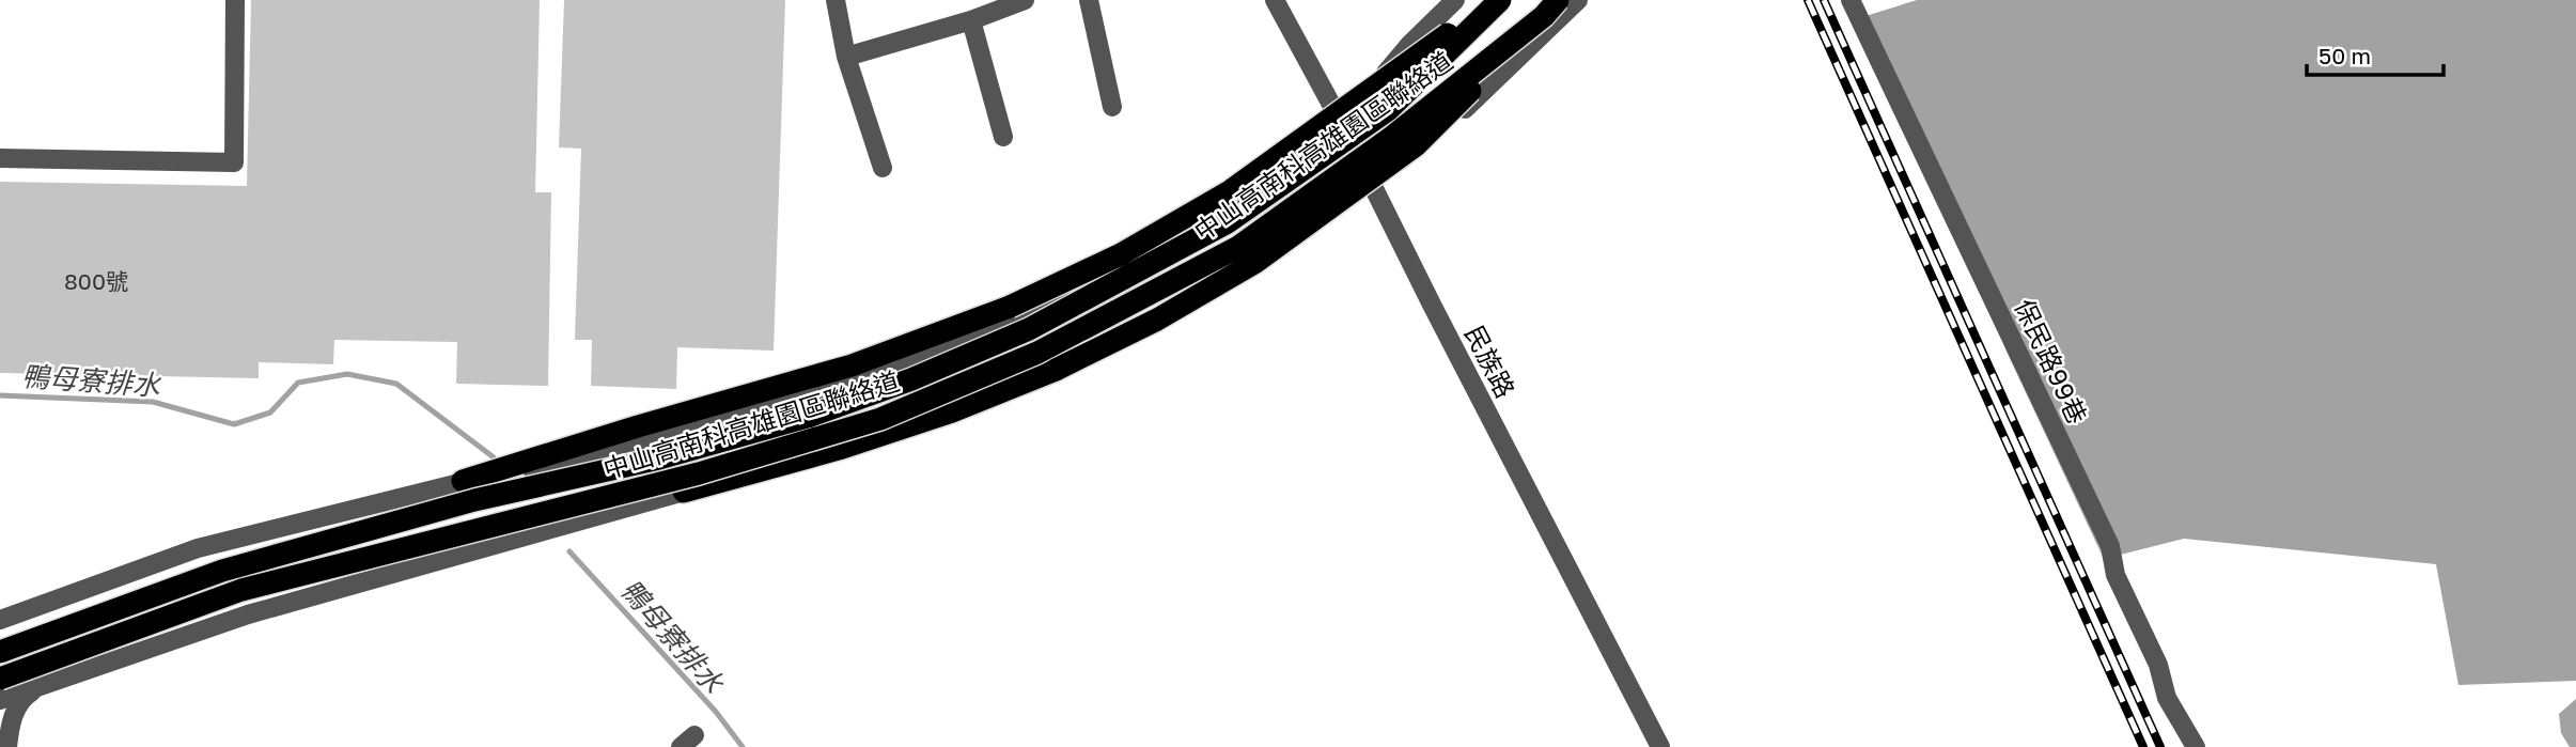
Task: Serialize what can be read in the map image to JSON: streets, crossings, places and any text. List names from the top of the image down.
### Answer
{
  "streets": {
    "highway": ["中山高南科高雄園區聯絡道"],
    "street": ["民族路", "保民路99巷"]
  },
  "water": ["鴨母寮排水"],
  "house_numbers": ["800號"],
  "scale_bar": "50 m"
}
